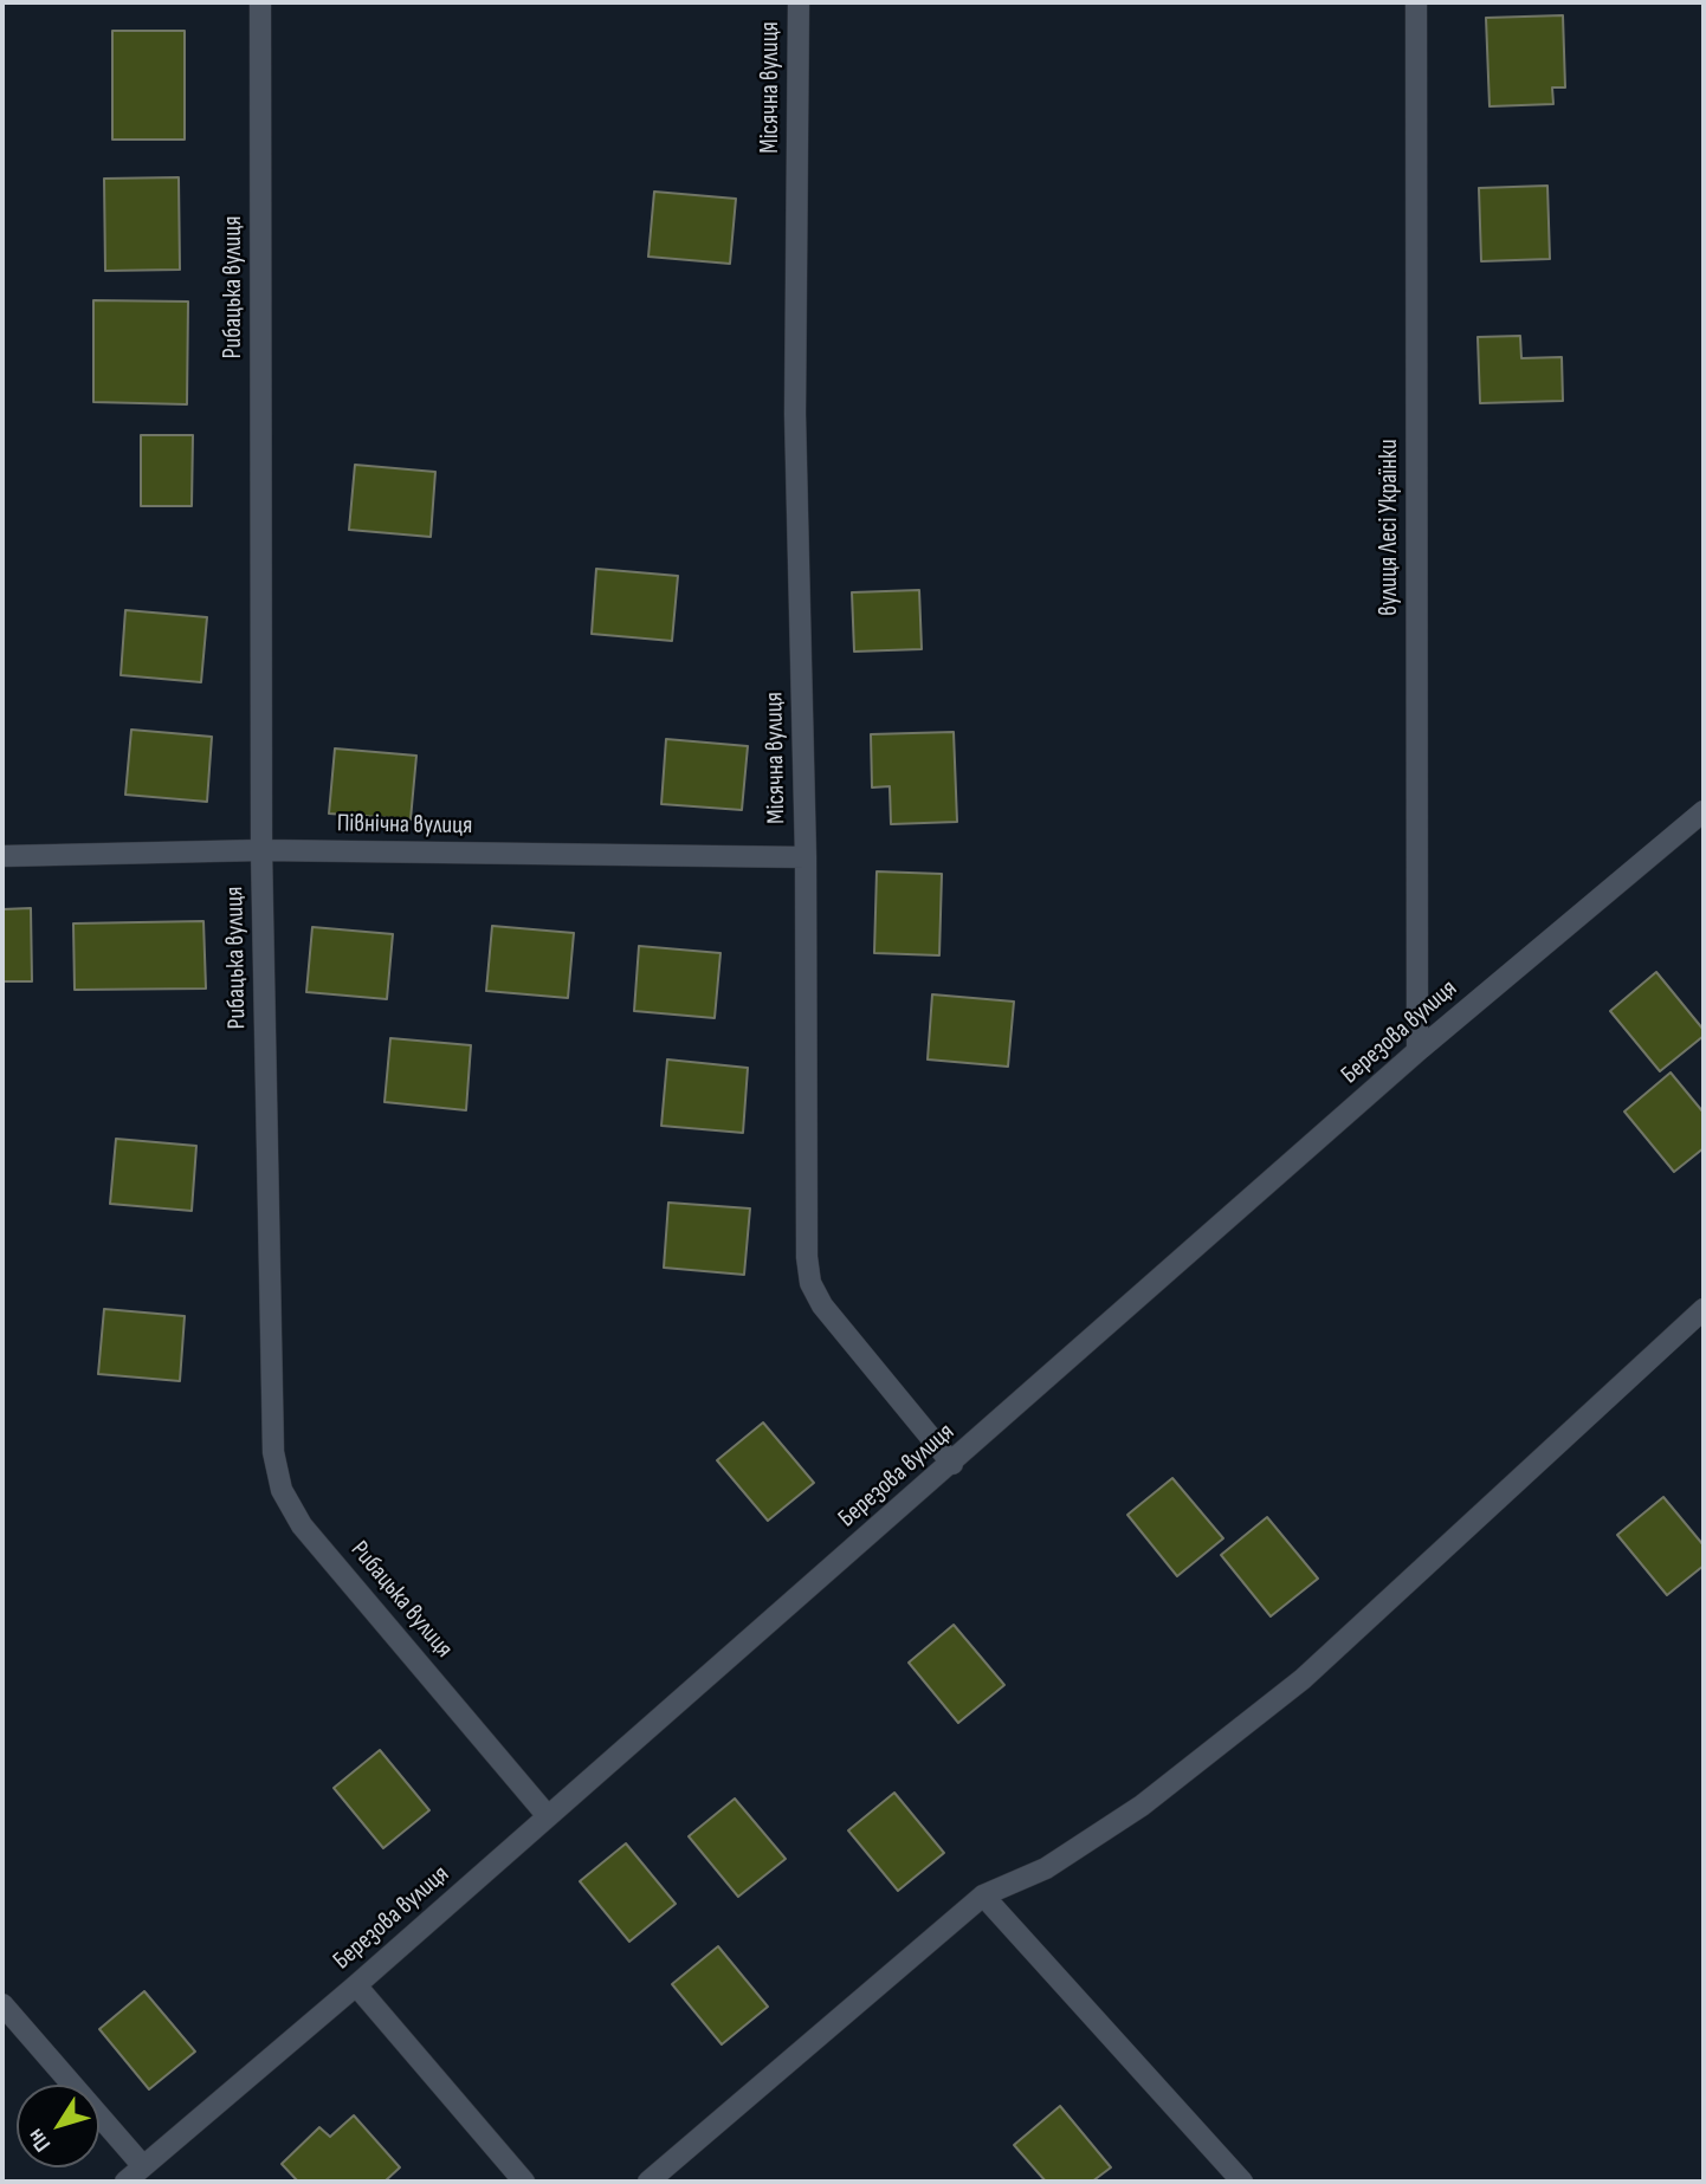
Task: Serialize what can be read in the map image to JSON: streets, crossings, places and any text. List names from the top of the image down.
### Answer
{
  "streets": {
    "street": [
      "Місячна вулиця",
      "Рибацька вулиця",
      "вулиця Лесі Українки",
      "Північна вулиця",
      "Березова вулиця"
    ]
  },
  "crossings": [
    ["Місячна вулиця", "Північна вулиця"],
    ["Місячна вулиця", "Березова вулиця"],
    ["Рибацька вулиця", "Північна вулиця"],
    ["Рибацька вулиця", "Березова вулиця"],
    ["вулиця Лесі Українки", "Березова вулиця"]
  ],
  "north": "bottom left"
}
